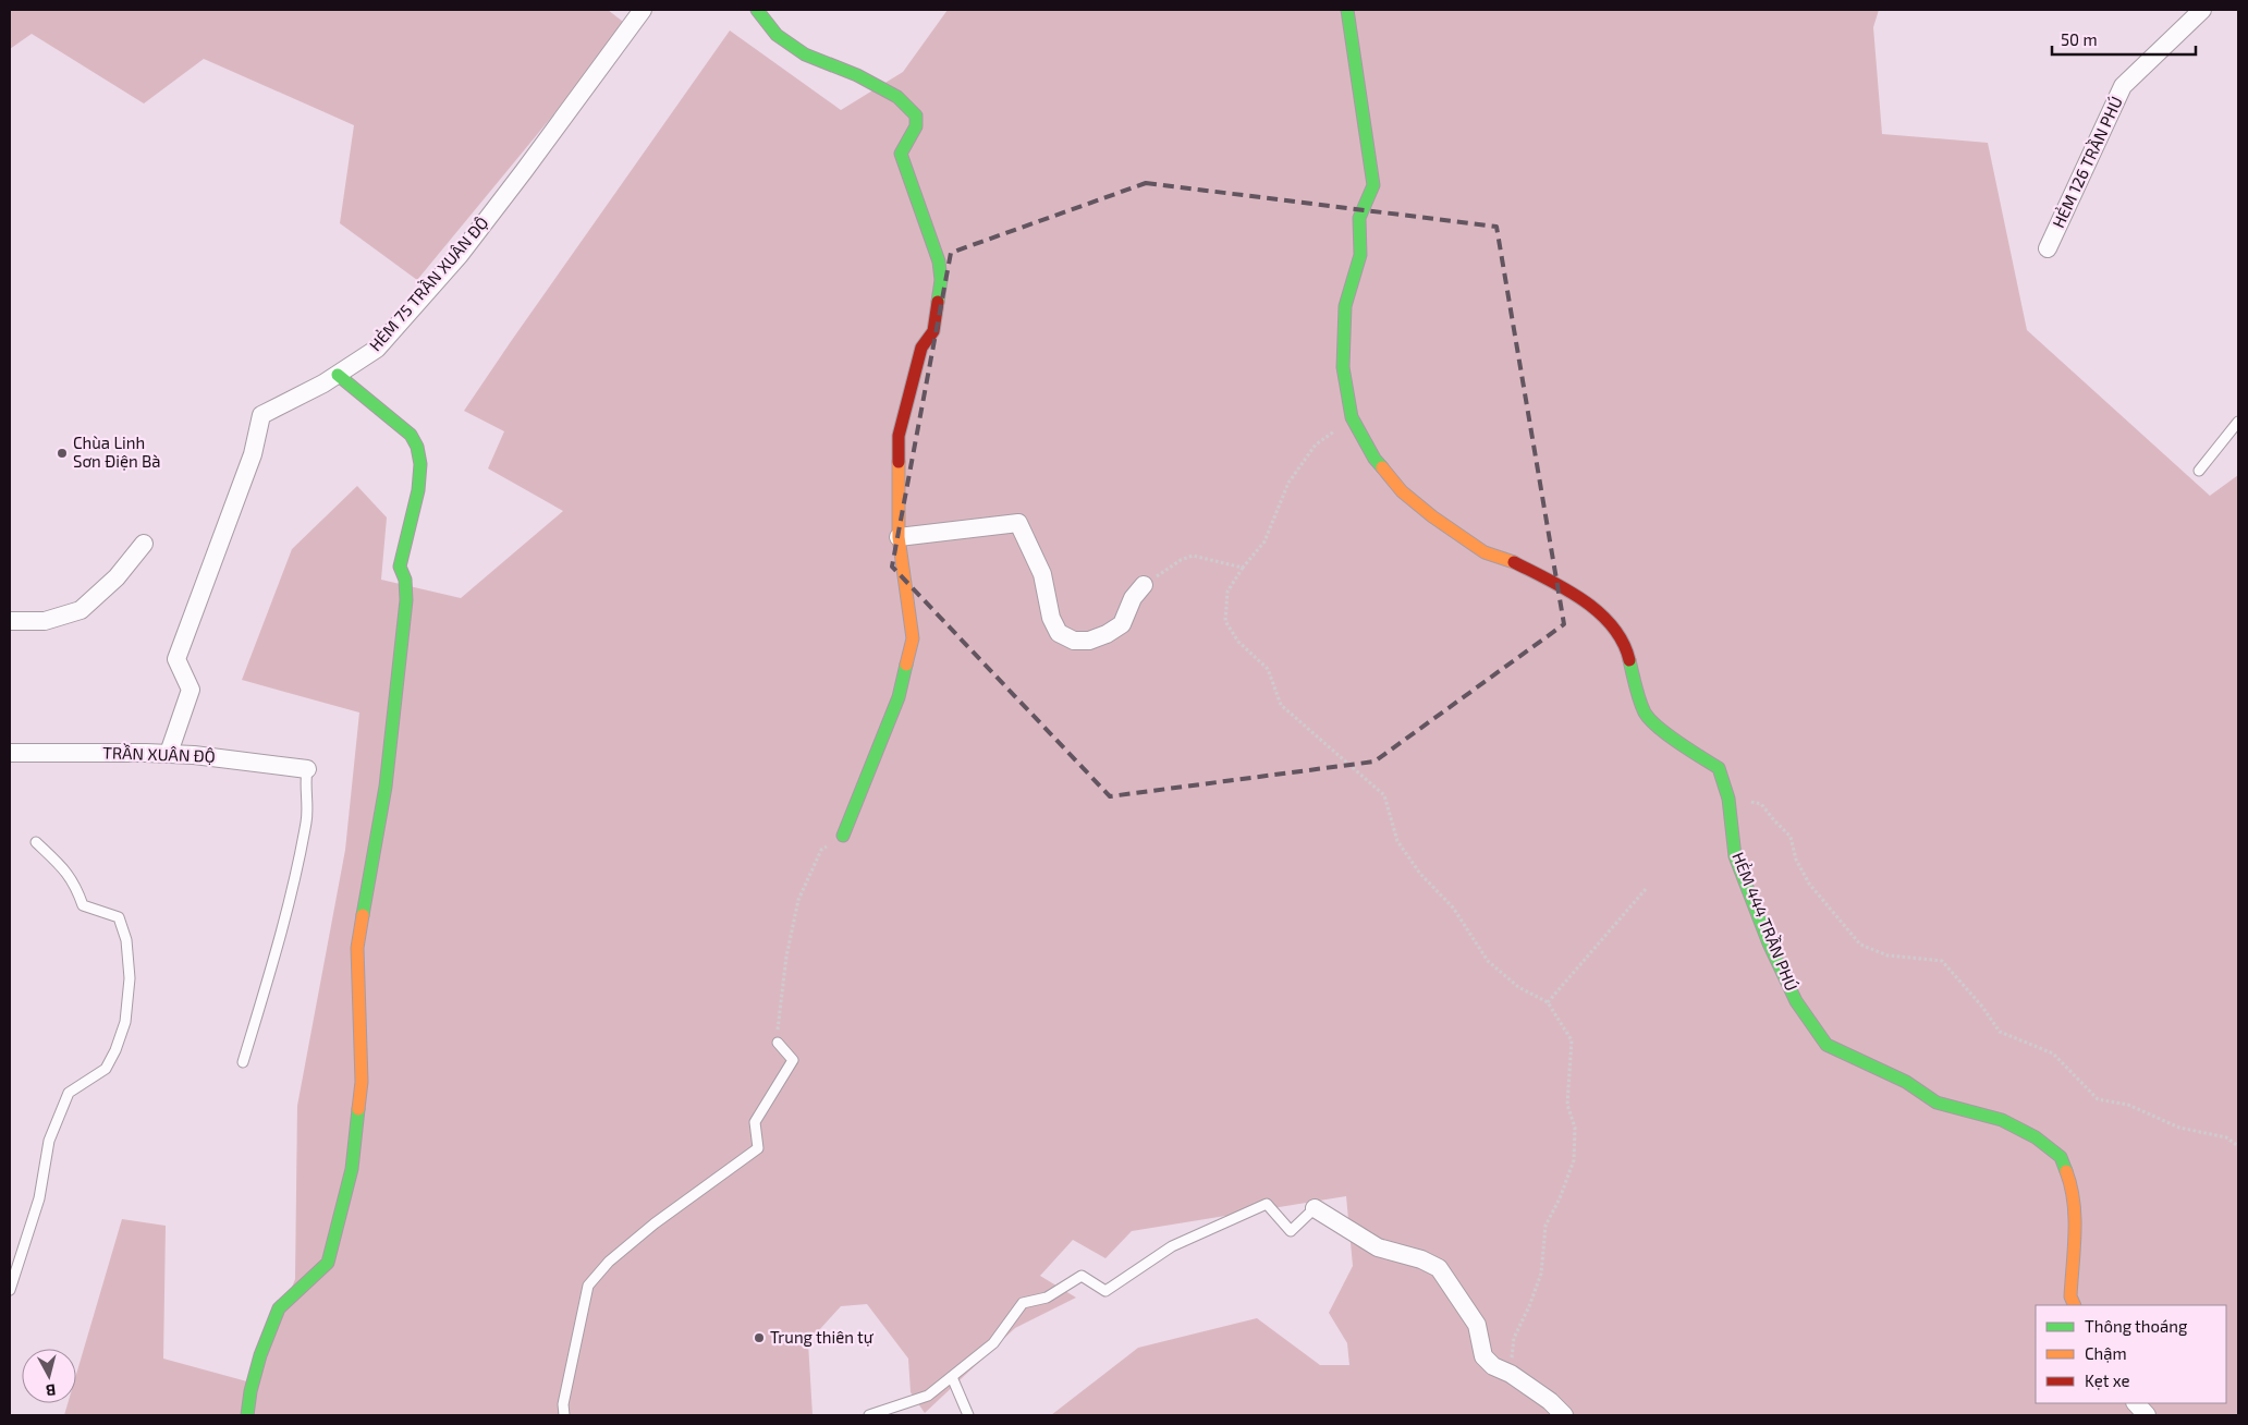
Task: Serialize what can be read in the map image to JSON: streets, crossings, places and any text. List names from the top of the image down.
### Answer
{
  "streets": {
    "street": [
      "HẺM 126 TRẦN PHÚ",
      "HẺM 75 TRẦN XUÂN ĐỘ",
      "TRẦN XUÂN ĐỘ",
      "HẺM 444 TRẦN PHÚ"
    ]
  },
  "crossings": [
    ["HẺM 75 TRẦN XUÂN ĐỘ", "TRẦN XUÂN ĐỘ"]
  ],
  "places": ["Chùa Linh Sơn Điện Bà", "Trung thiên tự"],
  "legend": ["Thông thoáng", "Chậm", "Kẹt xe"],
  "scale_bar": "50 m",
  "north": "bottom"
}
